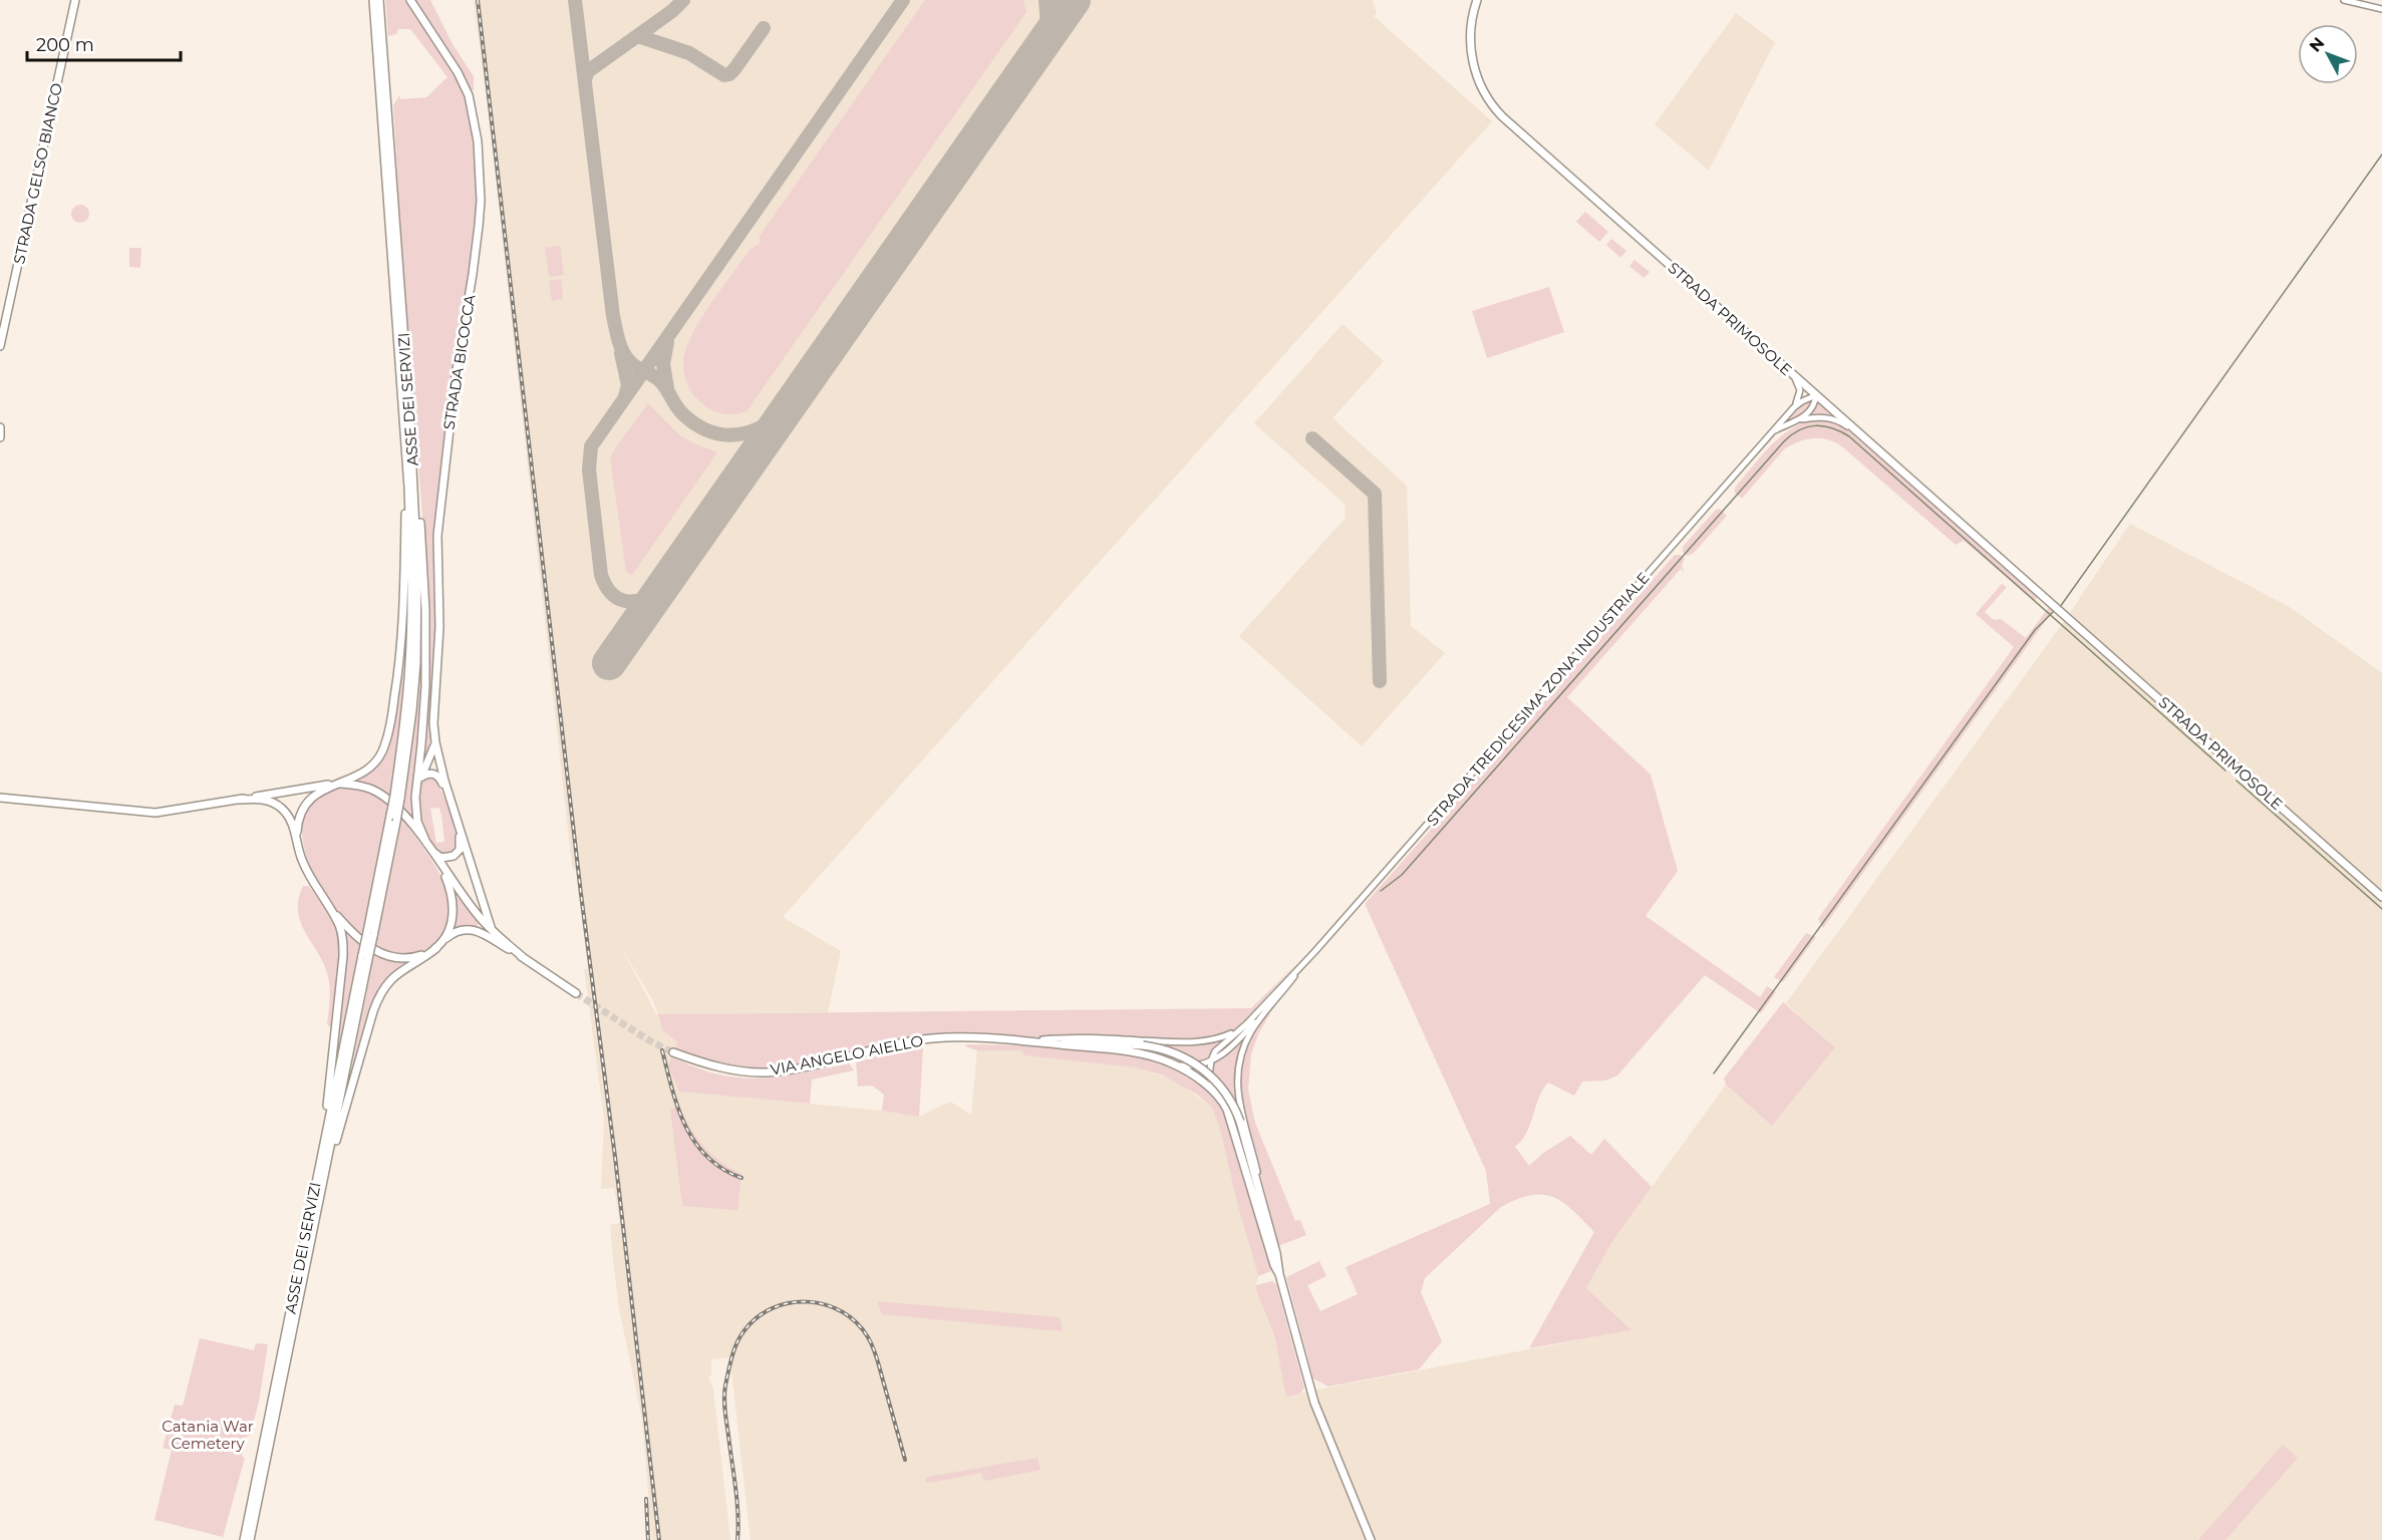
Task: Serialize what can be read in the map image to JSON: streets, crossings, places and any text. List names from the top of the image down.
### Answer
{
  "streets": {
    "main road": [
      "STRADA GELSO BIANCO",
      "STRADA PRIMOSOLE",
      "STRADA BICOCCA",
      "ASSE DEI SERVIZI",
      "VIA ANGELO AIELLO"
    ],
    "street": ["STRADA TREDICESIMA ZONA INDUSTRIALE"]
  },
  "parks": ["Catania War Cemetery"],
  "scale_bar": "200 m",
  "north": "top left"
}
